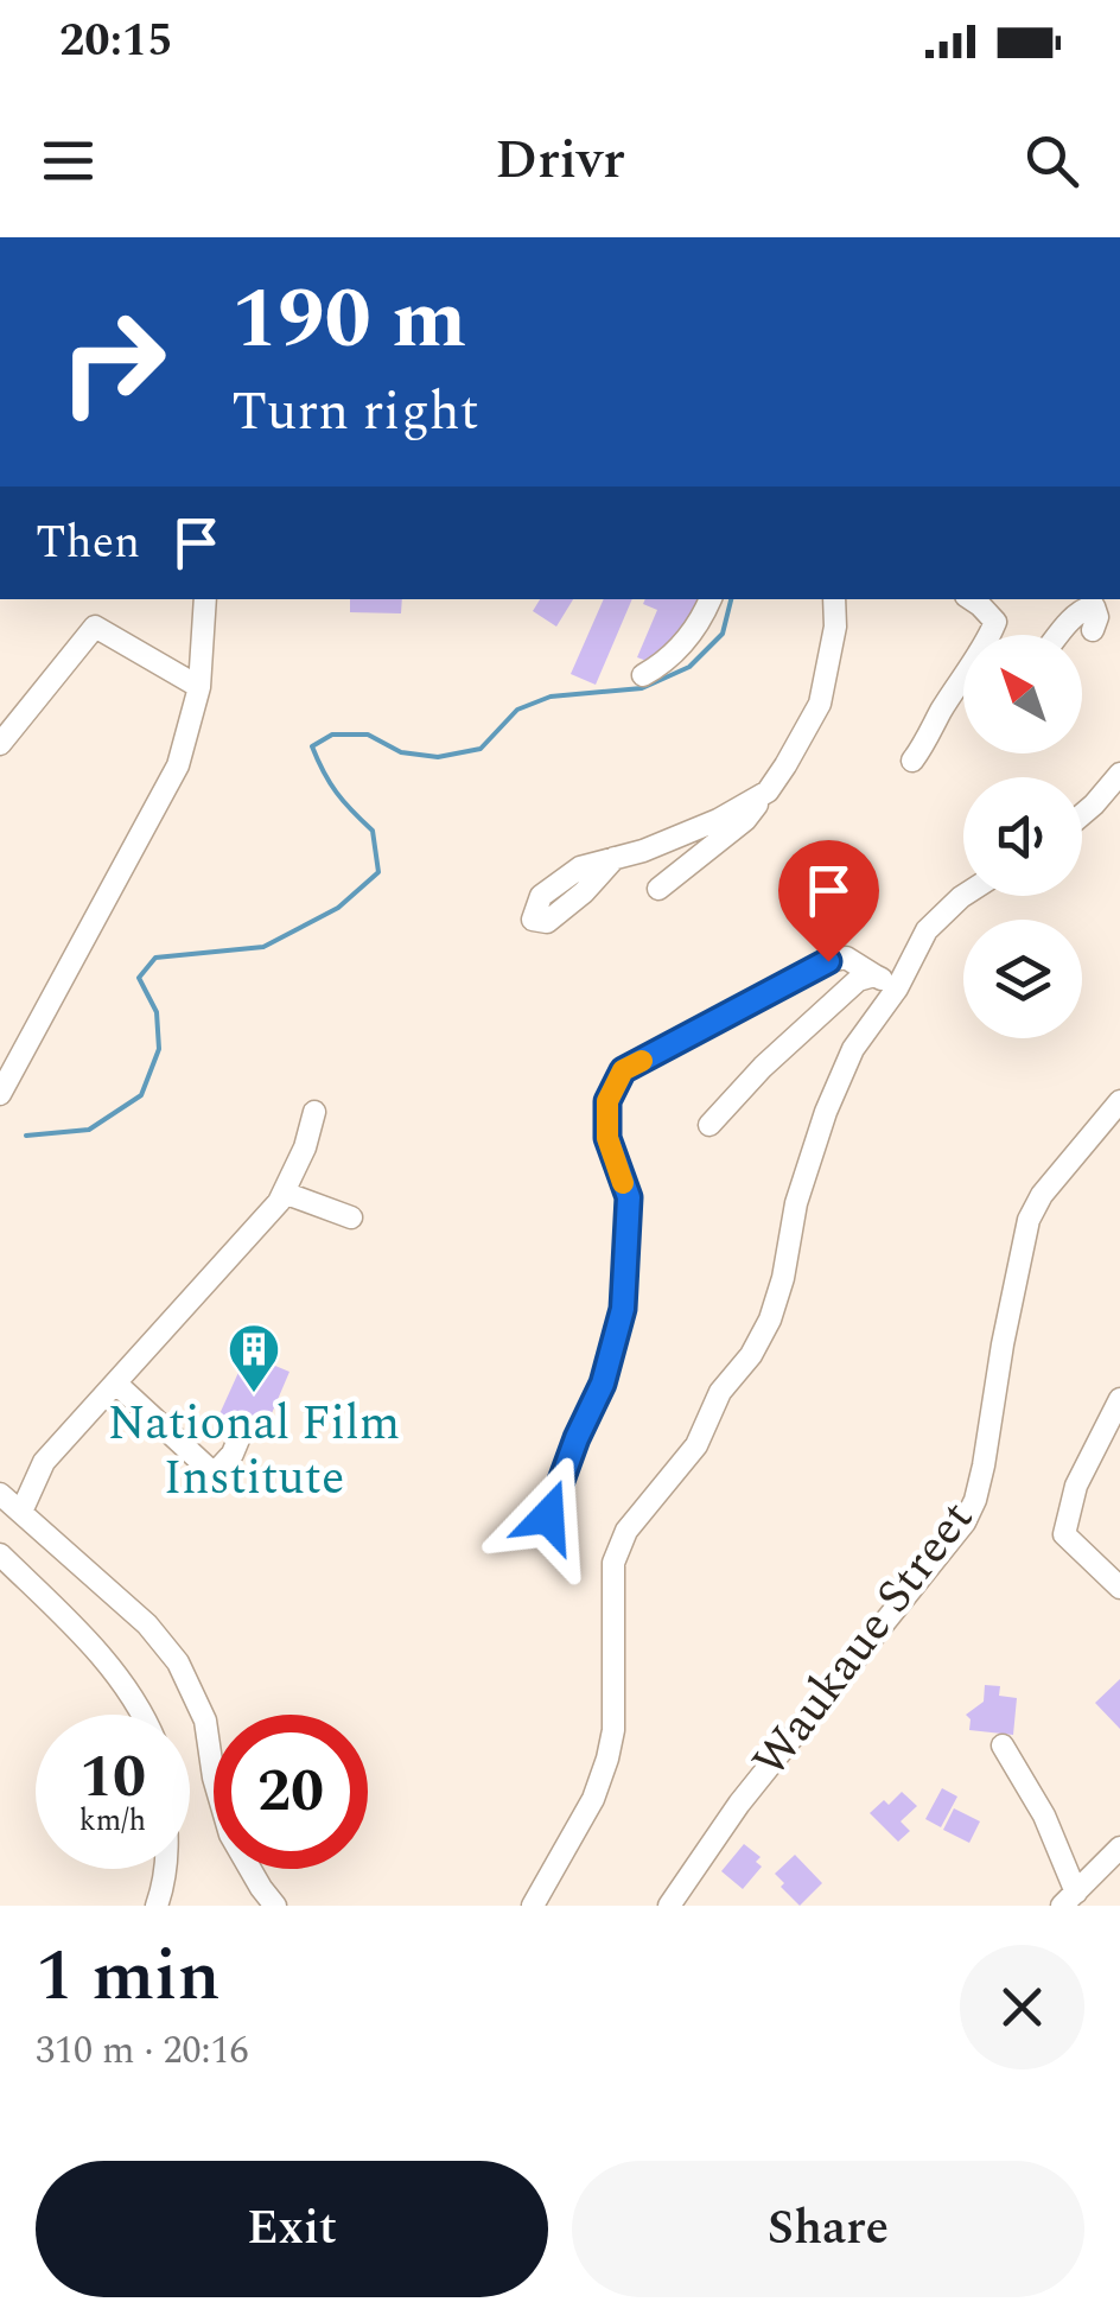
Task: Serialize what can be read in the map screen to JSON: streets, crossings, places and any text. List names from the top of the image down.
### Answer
{
  "streets": {
    "street": ["Waukaue Street"]
  },
  "places": {
    "building": ["National Film Institute"]
  },
  "north": "top left",
  "page": {
    "status": "20:15",
    "header": "Drivr",
    "turn": ["190 m", "Turn right"],
    "then": "Then",
    "speed": "10 km/h",
    "limit": "20",
    "heading": ["1 min", "310 m · 20:16"],
    "buttons": ["Exit", "Share"]
  }
}
